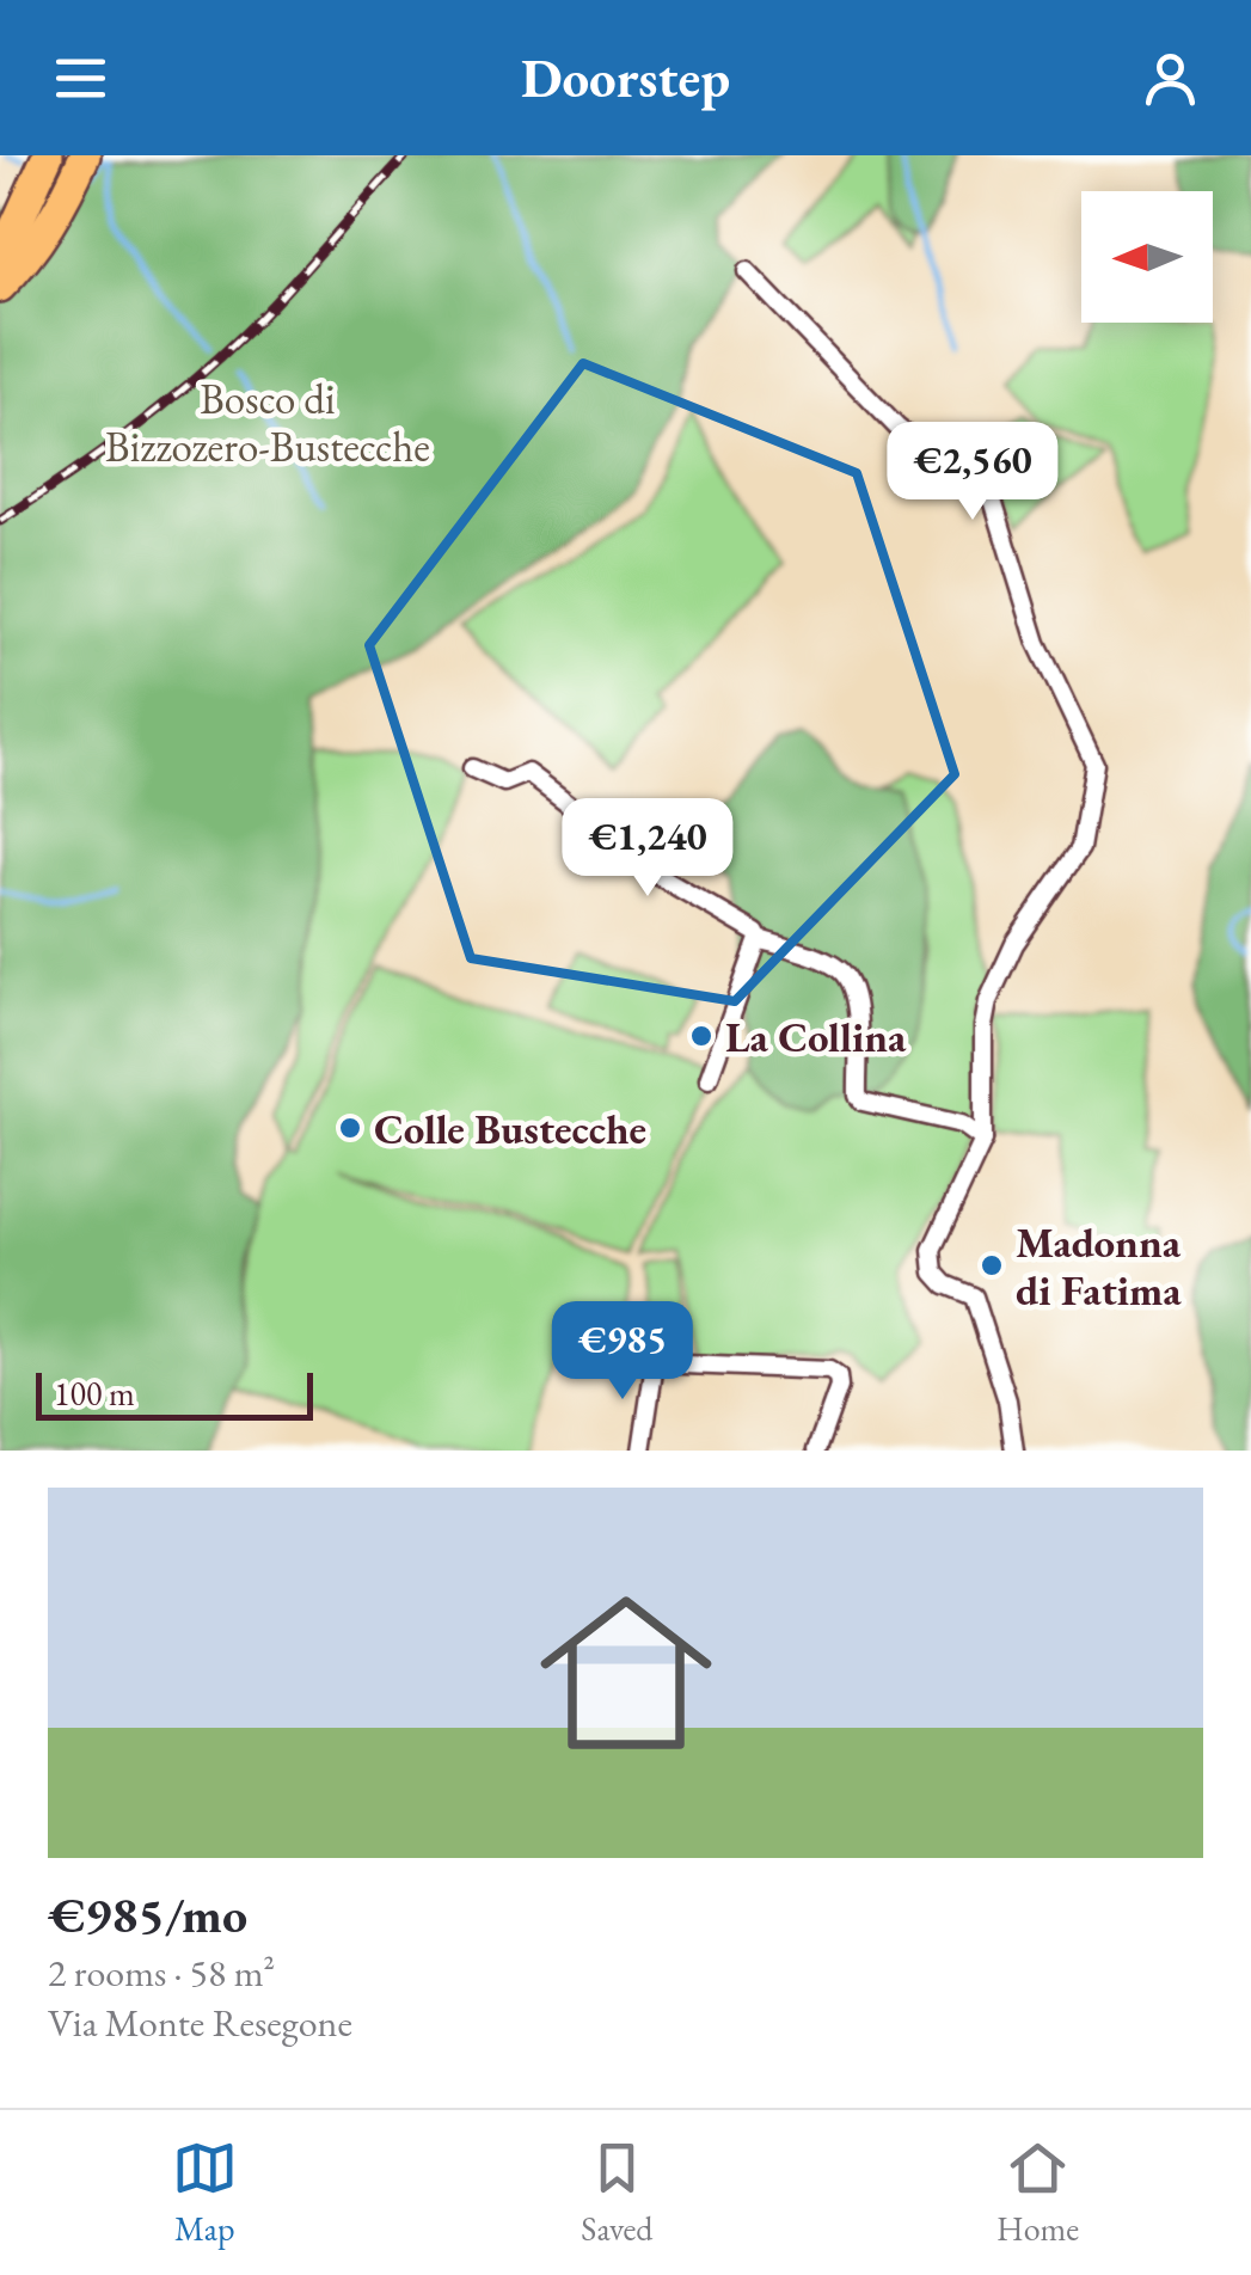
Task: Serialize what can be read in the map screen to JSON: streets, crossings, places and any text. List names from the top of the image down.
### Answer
{
  "parks": ["Bosco di Bizzozero-Bustecche"],
  "places": ["La Collina", "Colle Bustecche", "Madonna di Fatima"],
  "scale_bar": "100 m",
  "north": "left",
  "page": {
    "header": "Doorstep",
    "price": ["€2,560", "€1,240", "€985"],
    "scale": "100 m",
    "list": [
      {
        "name": "€985/mo",
        "note": "2 rooms · 58 m² · Via Monte Resegone"
      }
    ],
    "tabs": ["Map", "Saved", "Home"]
  }
}
